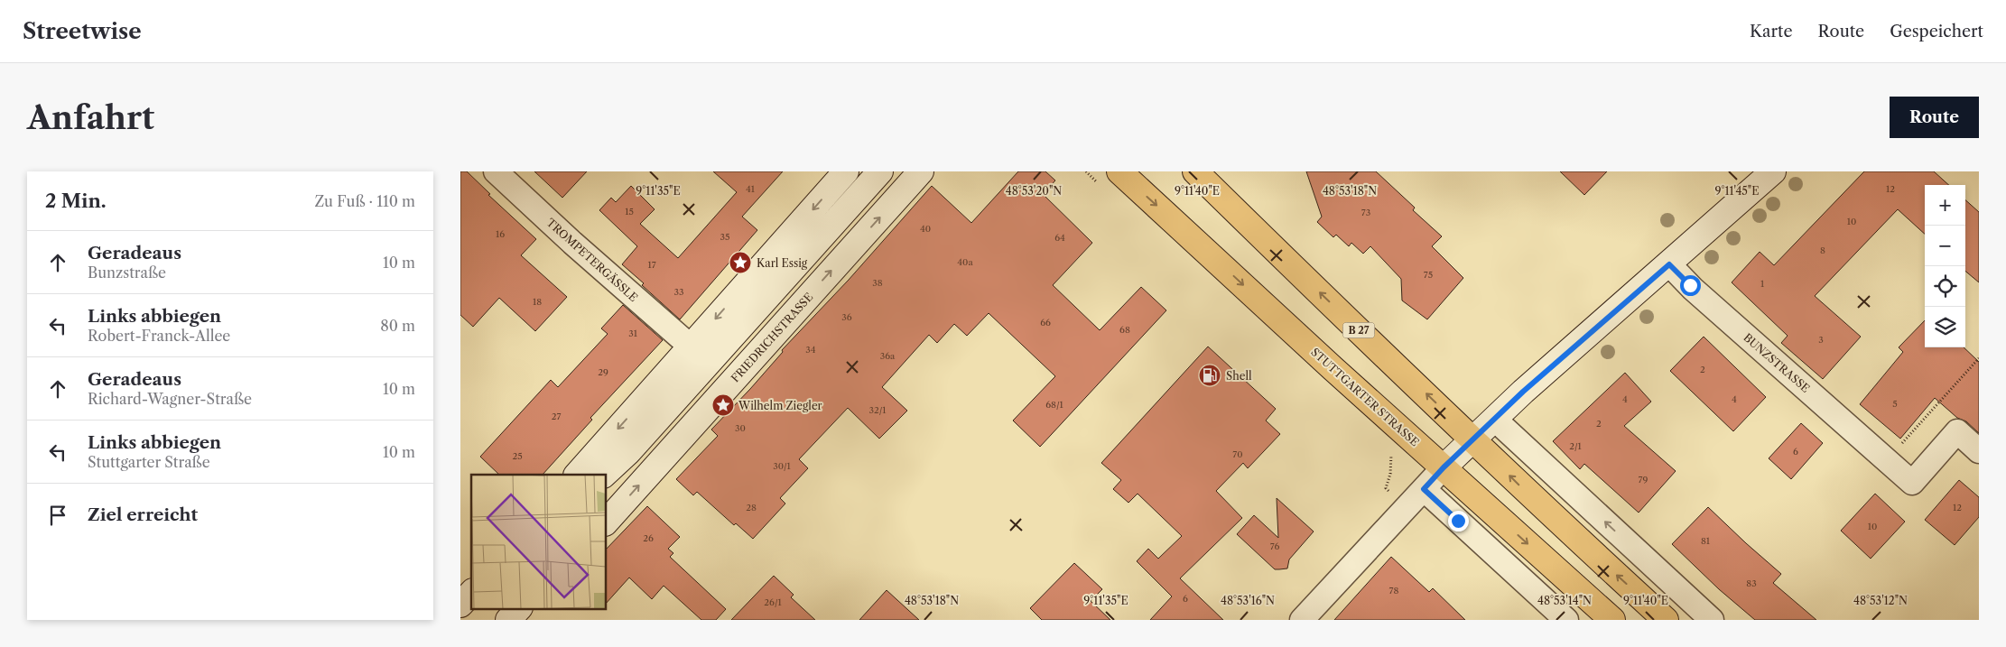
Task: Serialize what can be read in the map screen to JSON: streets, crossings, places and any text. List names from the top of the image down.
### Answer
{
  "streets": {
    "main road": ["B 27", "FRIEDRICHSTRASSE", "STUTTGARTER STRASSE"],
    "street": ["TROMPETERGÄSSLE", "BUNZSTRASSE"]
  },
  "places": {
    "place": ["Karl Essig", "Wilhelm Ziegler"],
    "fuel station": ["Shell"]
  },
  "house_numbers": [
    "41",
    "12",
    "15",
    "73",
    "10",
    "40",
    "16",
    "35",
    "64",
    "8",
    "40a",
    "17",
    "75",
    "38",
    "1",
    "33",
    "18",
    "36",
    "66",
    "68",
    "31",
    "3",
    "34",
    "36a",
    "2",
    "29",
    "4",
    "4",
    "5",
    "68/1",
    "32/1",
    "27",
    "2",
    "30",
    "2/1",
    "6",
    "70",
    "25",
    "30/1",
    "79",
    "28",
    "12",
    "10",
    "26",
    "81",
    "76",
    "83",
    "78",
    "6",
    "26/1"
  ],
  "page": {
    "header": "Streetwise",
    "nav": ["Karte", "Route", "Gespeichert"],
    "buttons": "Route",
    "title": "Anfahrt",
    "heading": ["2 Min.", "Zu Fuß · 110 m"],
    "map_buttons": ["+", "−"],
    "list": [
      ["Geradeaus", "Bunzstraße", "10 m"],
      ["Links abbiegen", "Robert-Franck-Allee", "80 m"],
      ["Geradeaus", "Richard-Wagner-Straße", "10 m"],
      ["Links abbiegen", "Stuttgarter Straße", "10 m"],
      "Ziel erreicht"
    ]
  },
  "coordinates": [
    "9°11'35\"E",
    "9°11'40\"E",
    "9°11'45\"E",
    "48°53'20\"N",
    "48°53'18\"N",
    "48°53'16\"N",
    "48°53'14\"N",
    "48°53'12\"N"
  ]
}
